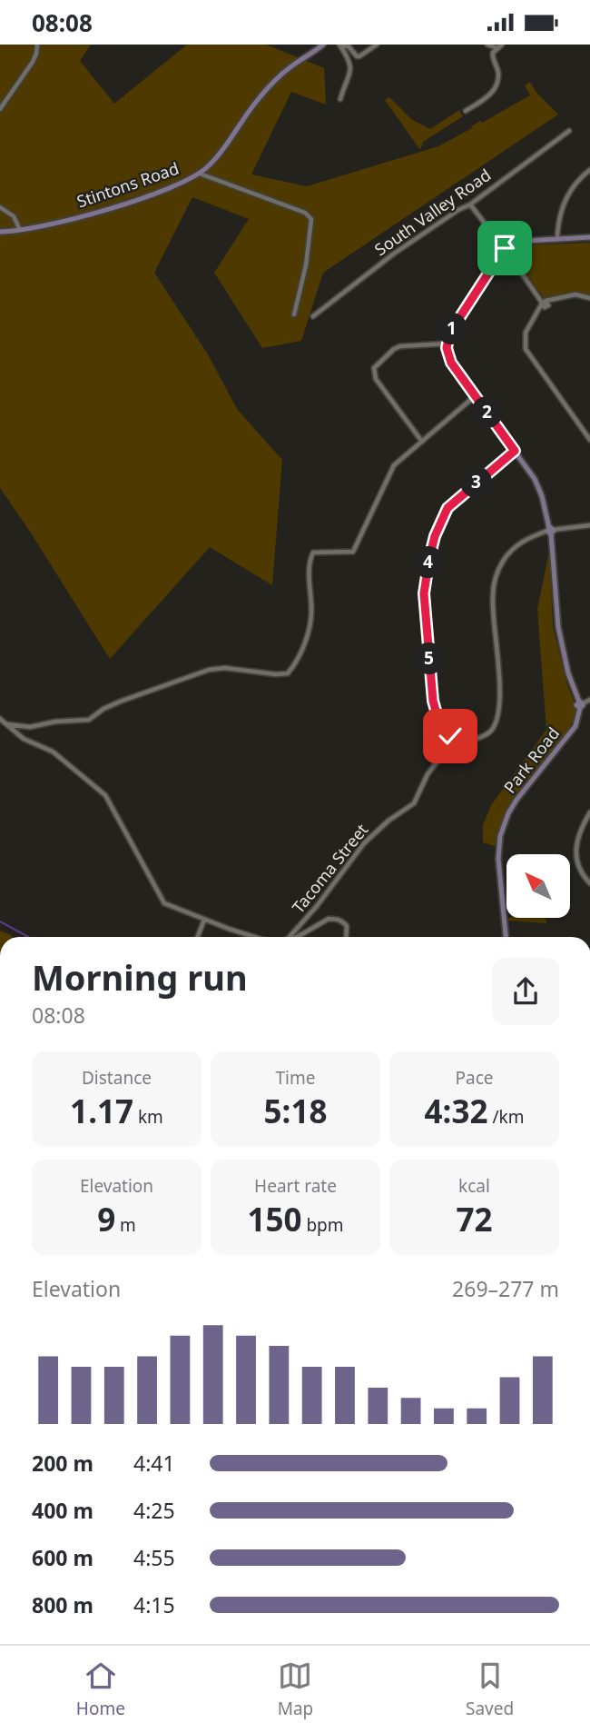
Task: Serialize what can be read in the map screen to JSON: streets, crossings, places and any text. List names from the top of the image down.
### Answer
{
  "streets": {
    "street": [
      "Stintons Road",
      "South Valley Road",
      "Park Road",
      "Tacoma Street"
    ]
  },
  "north": "top left",
  "page": {
    "status": "08:08",
    "pins": [
      "1",
      "2",
      "3",
      "4",
      "5"
    ],
    "heading": ["Morning run", "08:08"],
    "stats": [
      ["Distance", "1.17 km"],
      ["Time", "5:18"],
      ["Pace", "4:32 /km"],
      ["Elevation", "9 m"],
      ["Heart rate", "150 bpm"],
      ["kcal", "72"]
    ],
    "chart": ["Elevation", "269–277 m"],
    "list": [
      {
        "name": "200 m",
        "note": "4:41"
      },
      {
        "name": "400 m",
        "note": "4:25"
      },
      {
        "name": "600 m",
        "note": "4:55"
      },
      {
        "name": "800 m",
        "note": "4:15"
      }
    ],
    "tabs": ["Home", "Map", "Saved"]
  }
}
